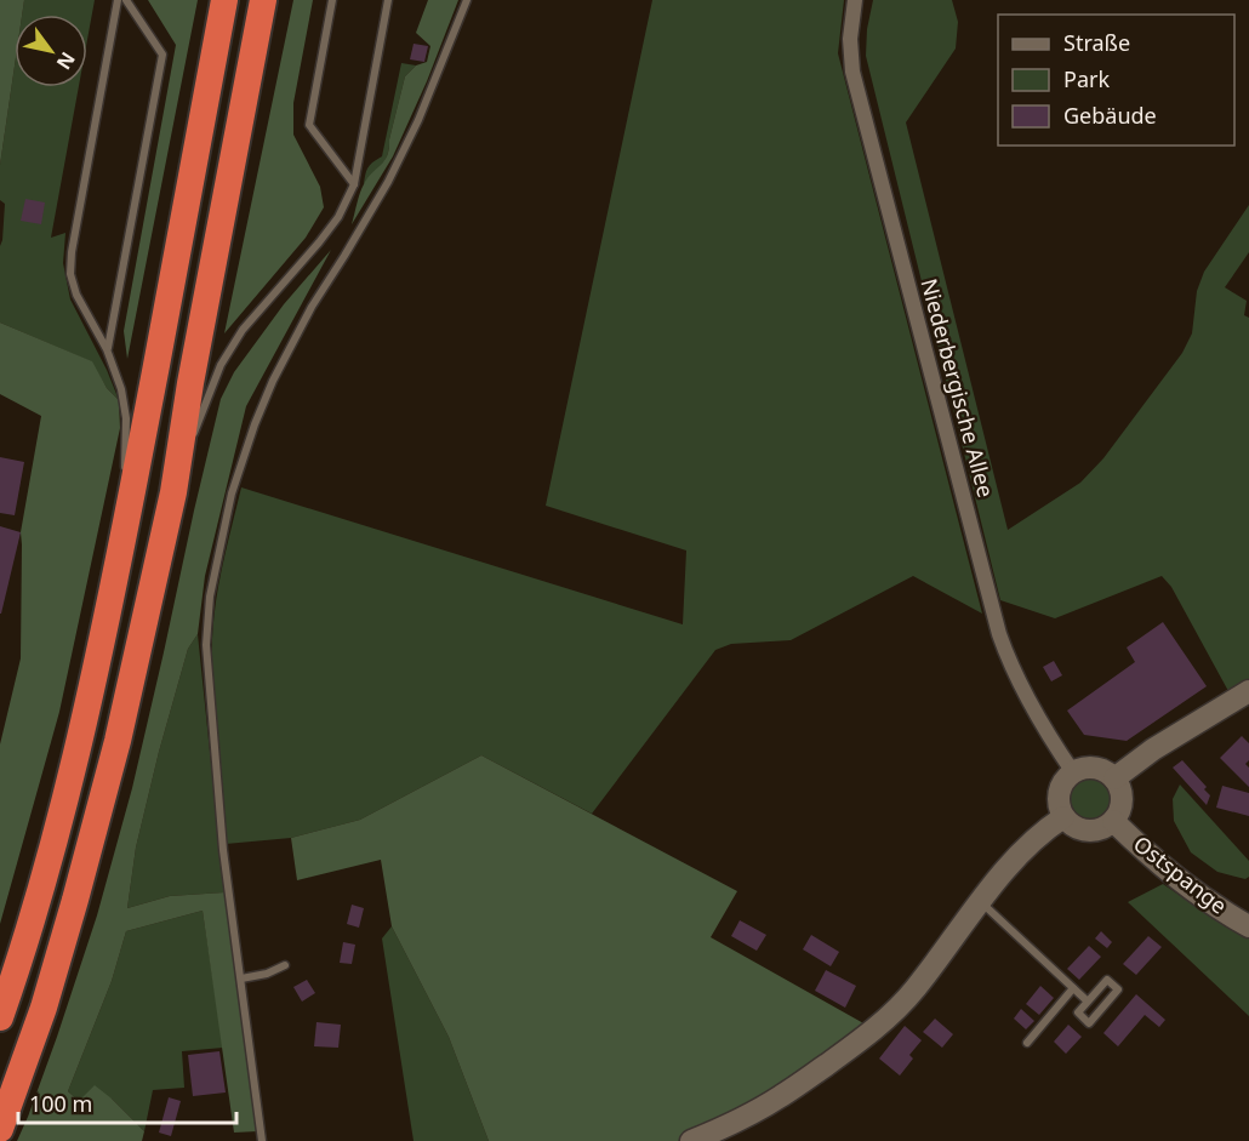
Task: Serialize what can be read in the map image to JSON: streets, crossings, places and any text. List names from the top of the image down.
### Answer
{
  "streets": {
    "main road": ["Ostspange"],
    "street": ["Niederbergische Allee"]
  },
  "crossings": [
    ["Niederbergische Allee", "Ostspange"]
  ],
  "legend": ["Straße", "Park", "Gebäude"],
  "scale_bar": "100 m",
  "north": "bottom right"
}
